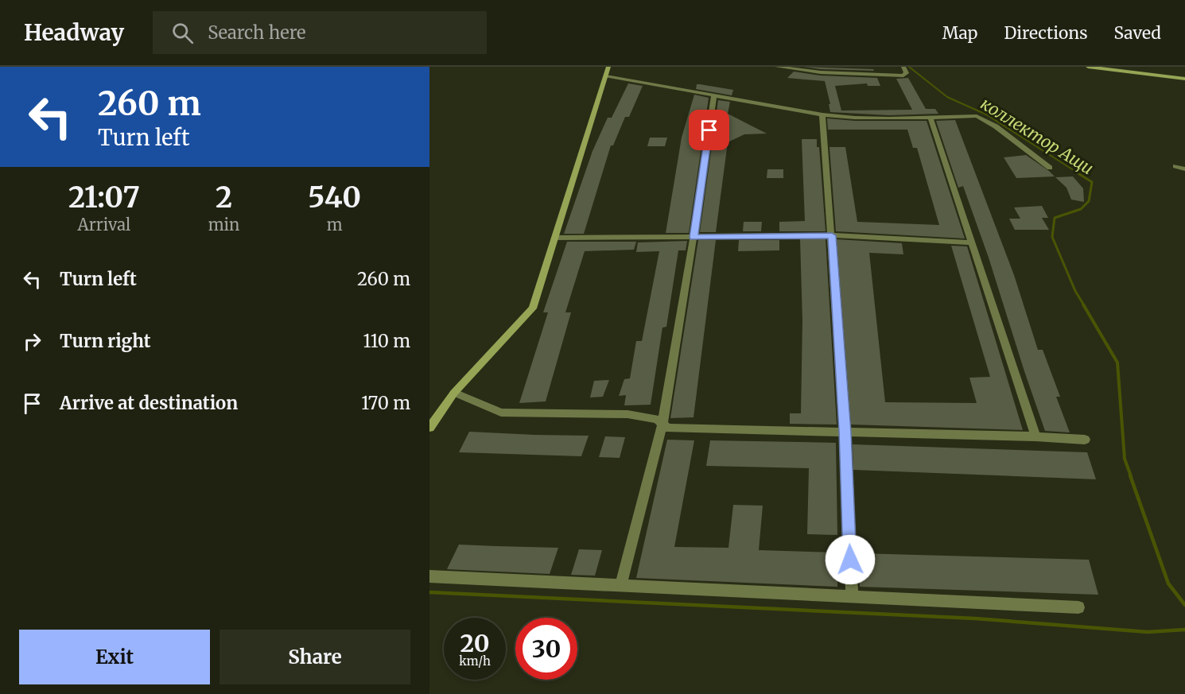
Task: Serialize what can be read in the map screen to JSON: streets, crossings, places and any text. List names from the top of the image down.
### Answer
{
  "water": ["коллектор Ащи"],
  "page": {
    "header": "Headway",
    "search": "Search here",
    "nav": ["Map", "Directions", "Saved"],
    "turn": ["260 m", "Turn left"],
    "eta": [
      "21:07",
      "Arrival",
      "2",
      "min",
      "540",
      "m"
    ],
    "list": [
      {
        "name": "Turn left",
        "value": "260 m"
      },
      {
        "name": "Turn right",
        "value": "110 m"
      },
      {
        "name": "Arrive at destination",
        "value": "170 m"
      }
    ],
    "speed": "20 km/h",
    "limit": "30",
    "buttons": ["Exit", "Share"]
  }
}
